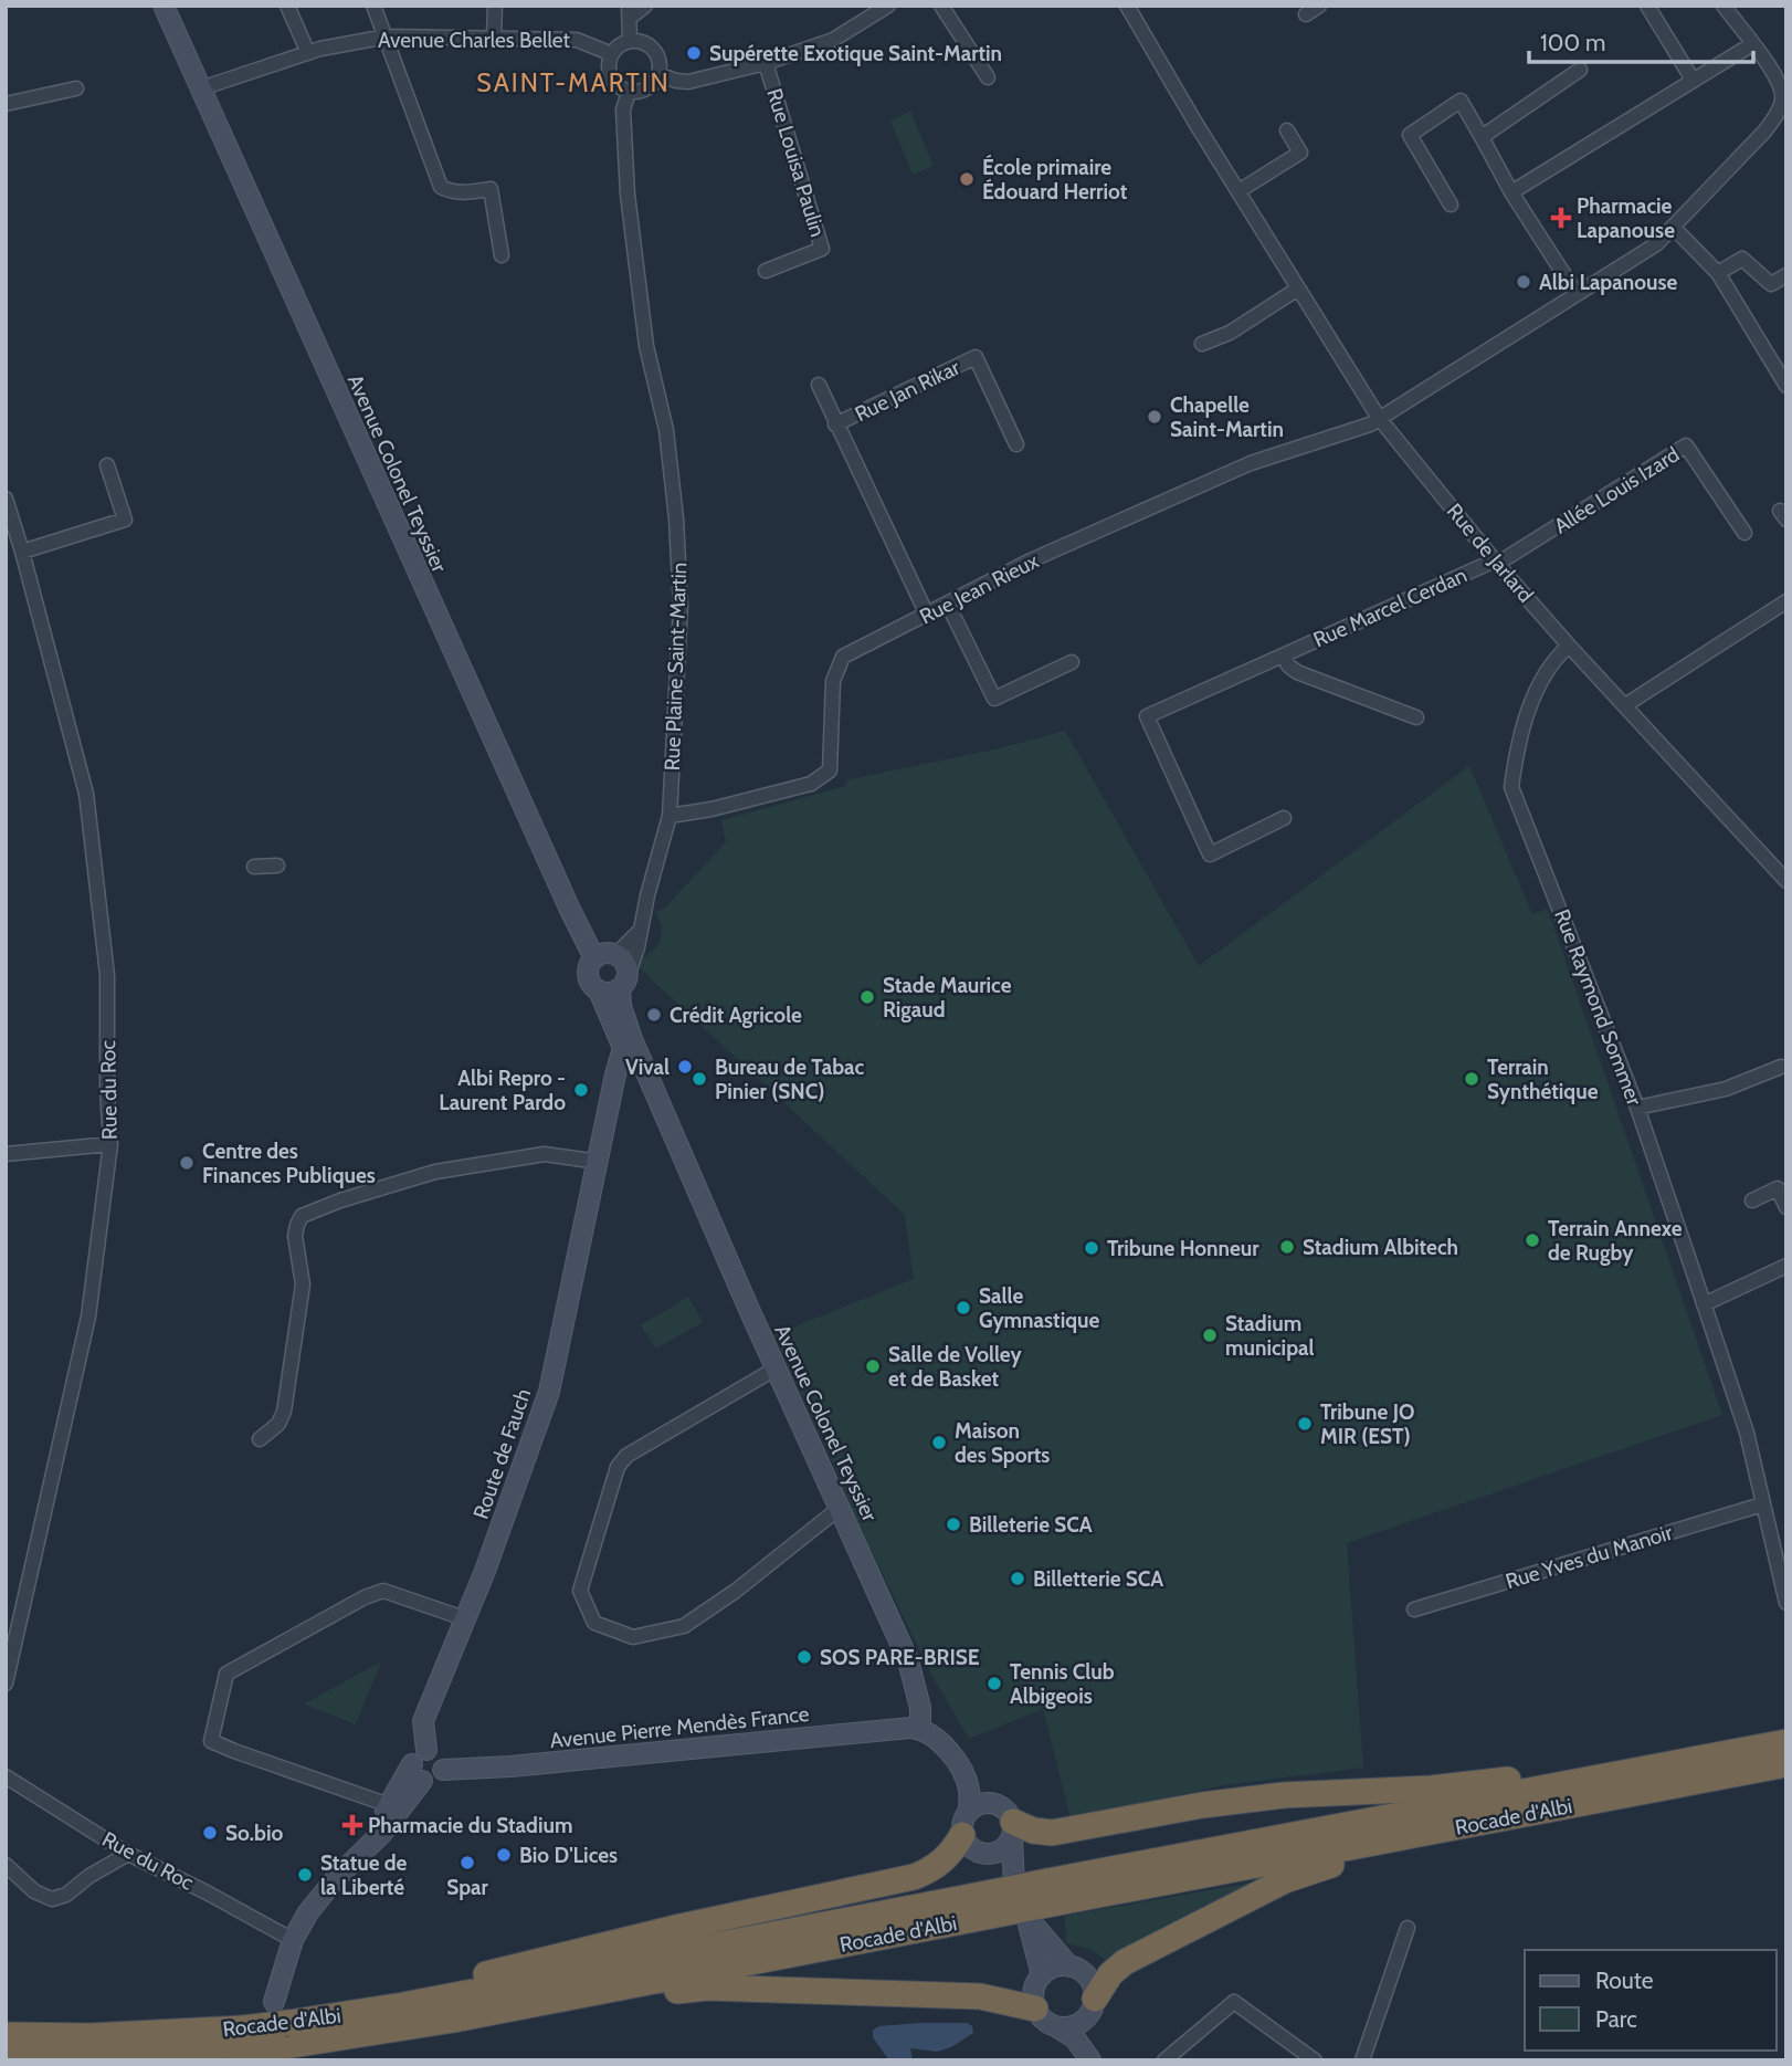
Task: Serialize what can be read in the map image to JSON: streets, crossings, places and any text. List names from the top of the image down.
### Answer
{
  "streets": {
    "highway": ["Rocade d'Albi"],
    "main road": ["Avenue Colonel Teyssier", "Route de Fauch", "Avenue Pierre Mendès France"],
    "street": [
      "Avenue Charles Bellet",
      "Rue Louisa Paulin",
      "Rue Jan Rikar",
      "Allée Louis Izard",
      "Rue de Jarlard",
      "Rue Jean Rieux",
      "Rue Marcel Cerdan",
      "Rue Plaine Saint-Martin",
      "Rue Raymond Sommer",
      "Rue du Roc",
      "Rue Yves du Manoir"
    ]
  },
  "crossings": [
    ["Avenue Charles Bellet", "Avenue Colonel Teyssier"],
    ["Avenue Charles Bellet", "Rue Plaine Saint-Martin"],
    ["Rue Jan Rikar", "Rue Jean Rieux"],
    ["Avenue Colonel Teyssier", "Rue Plaine Saint-Martin"],
    ["Avenue Colonel Teyssier", "Route de Fauch"],
    ["Avenue Colonel Teyssier", "Avenue Pierre Mendès France"],
    ["Allée Louis Izard", "Rue de Jarlard"],
    ["Allée Louis Izard", "Rue Marcel Cerdan"],
    ["Rue de Jarlard", "Rue Jean Rieux"],
    ["Rue de Jarlard", "Rue Marcel Cerdan"],
    ["Rue de Jarlard", "Rue Raymond Sommer"],
    ["Rue Jean Rieux", "Rue Plaine Saint-Martin"],
    ["Rue Raymond Sommer", "Rue Yves du Manoir"],
    ["Rue du Roc", "Route de Fauch"],
    ["Route de Fauch", "Avenue Pierre Mendès France"]
  ],
  "districts": ["SAINT-MARTIN"],
  "places": {
    "other": [
      "Supérette Exotique Saint-Martin",
      "École primaire Édouard Herriot",
      "Albi Lapanouse",
      "Chapelle Saint-Martin",
      "Stade Maurice Rigaud",
      "Crédit Agricole",
      "Vival",
      "Bureau de Tabac Pinier (SNC)",
      "Terrain Synthétique",
      "Albi Repro - Laurent Pardo",
      "Centre des Finances Publiques",
      "Terrain Annexe de Rugby",
      "Stadium Albitech",
      "Tribune Honneur",
      "Salle Gymnastique",
      "Stadium municipal",
      "Salle de Volley et de Basket",
      "Tribune JO MIR (EST)",
      "Maison des Sports",
      "Billeterie SCA",
      "Billetterie SCA",
      "SOS PARE-BRISE",
      "Tennis Club Albigeois",
      "So.bio",
      "Bio D'Lices",
      "Spar",
      "Statue de la Liberté"
    ],
    "health": ["Pharmacie Lapanouse", "Pharmacie du Stadium"]
  },
  "legend": ["Route", "Parc"],
  "scale_bar": "100 m"
}
